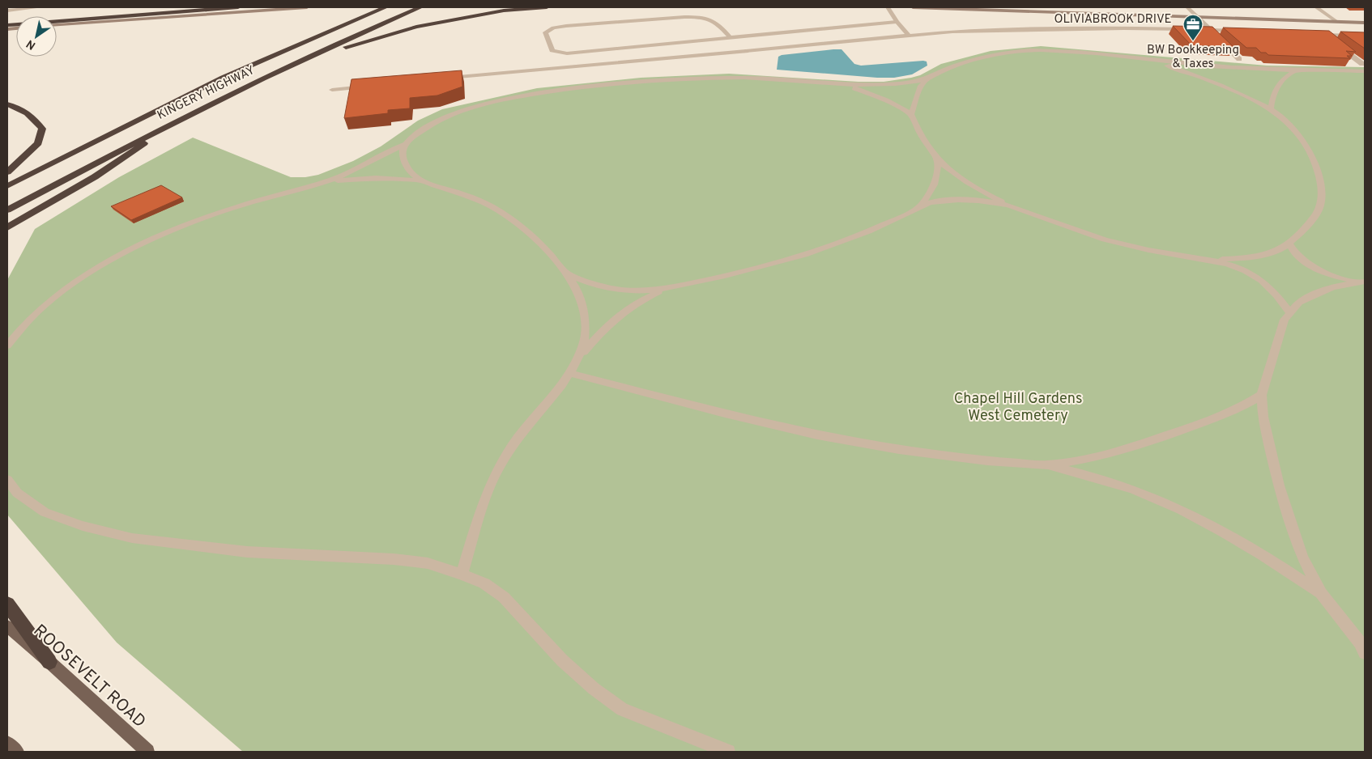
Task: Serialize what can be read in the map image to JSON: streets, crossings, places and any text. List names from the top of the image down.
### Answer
{
  "streets": {
    "highway": ["KINGERY HIGHWAY"],
    "main road": ["ROOSEVELT ROAD"],
    "street": ["OLIVIABROOK DRIVE"]
  },
  "parks": ["Chapel Hill Gardens West Cemetery"],
  "places": {
    "office": ["BW Bookkeeping & Taxes"]
  },
  "north": "bottom left"
}
